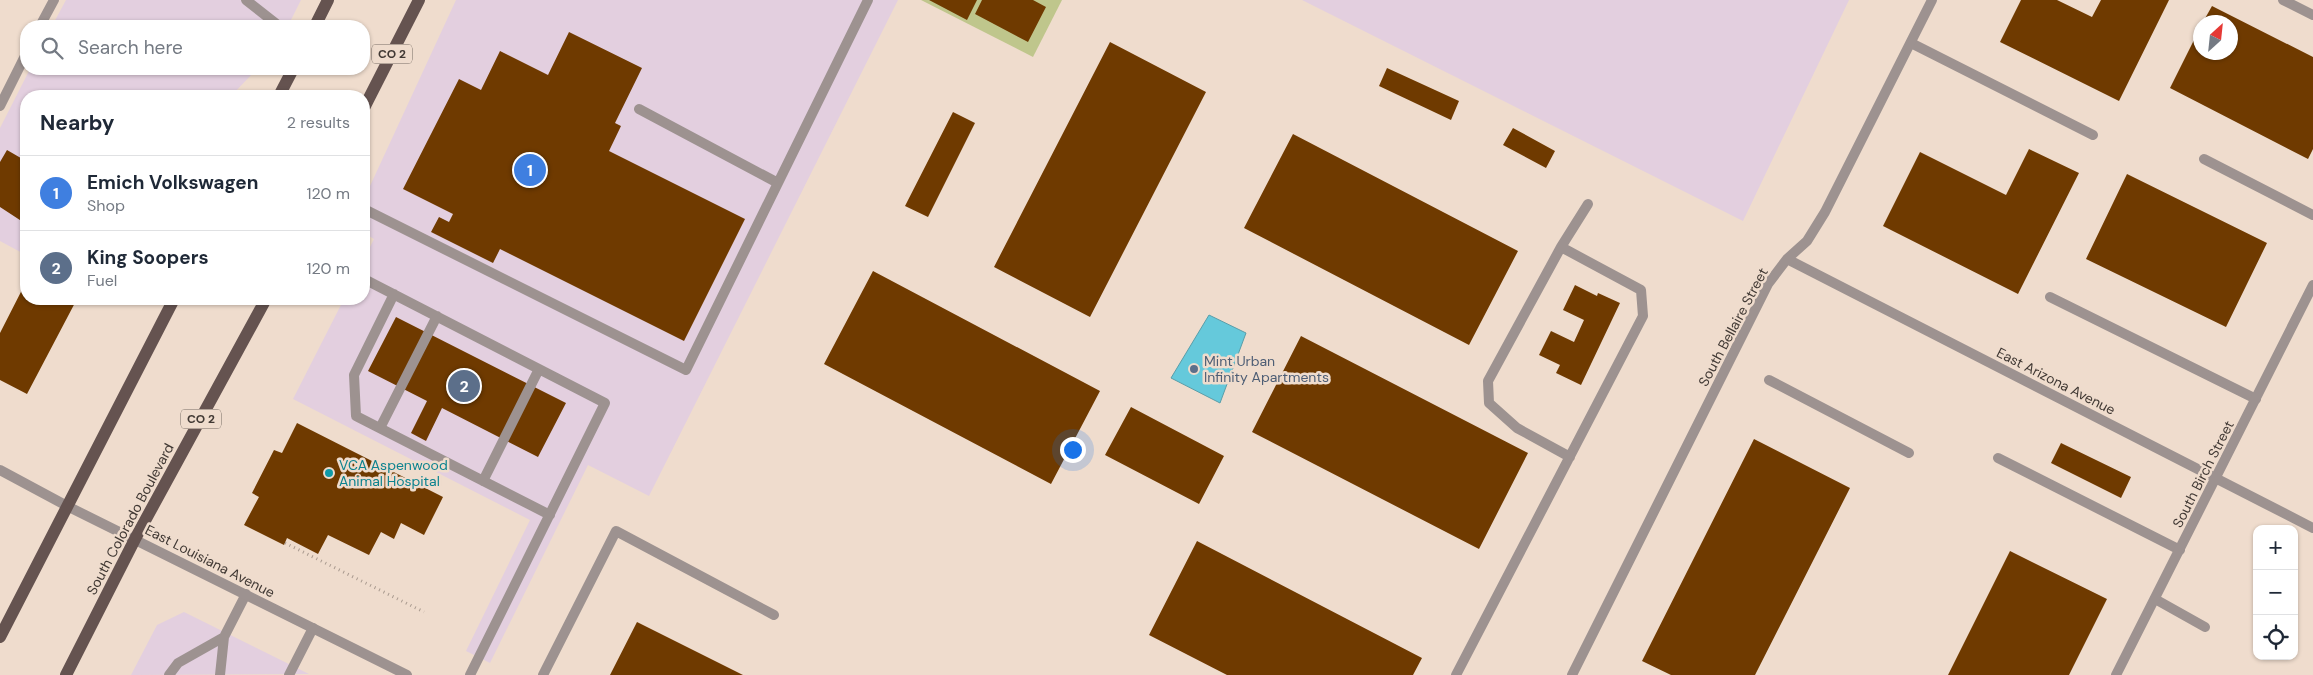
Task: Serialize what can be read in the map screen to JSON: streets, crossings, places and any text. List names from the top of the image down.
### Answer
{
  "streets": {
    "main road": ["CO 2", "South Colorado Boulevard"],
    "street": [
      "South Bellaire Street",
      "East Arizona Avenue",
      "South Birch Street",
      "East Louisiana Avenue"
    ]
  },
  "crossings": [
    ["South Bellaire Street", "East Arizona Avenue"],
    ["East Arizona Avenue", "South Birch Street"],
    ["South Colorado Boulevard", "East Louisiana Avenue"]
  ],
  "places": ["Mint Urban Infinity Apartments", "VCA Aspenwood Animal Hospital"],
  "north": "top right",
  "page": {
    "search": "Search here",
    "heading": ["Nearby", "2 results"],
    "pins": ["1", "2"],
    "list": [
      {
        "mark": "1",
        "name": "Emich Volkswagen",
        "note": "Shop",
        "value": "120 m"
      },
      {
        "mark": "2",
        "name": "King Soopers",
        "note": "Fuel",
        "value": "120 m"
      }
    ],
    "map_buttons": ["+", "−"]
  }
}
